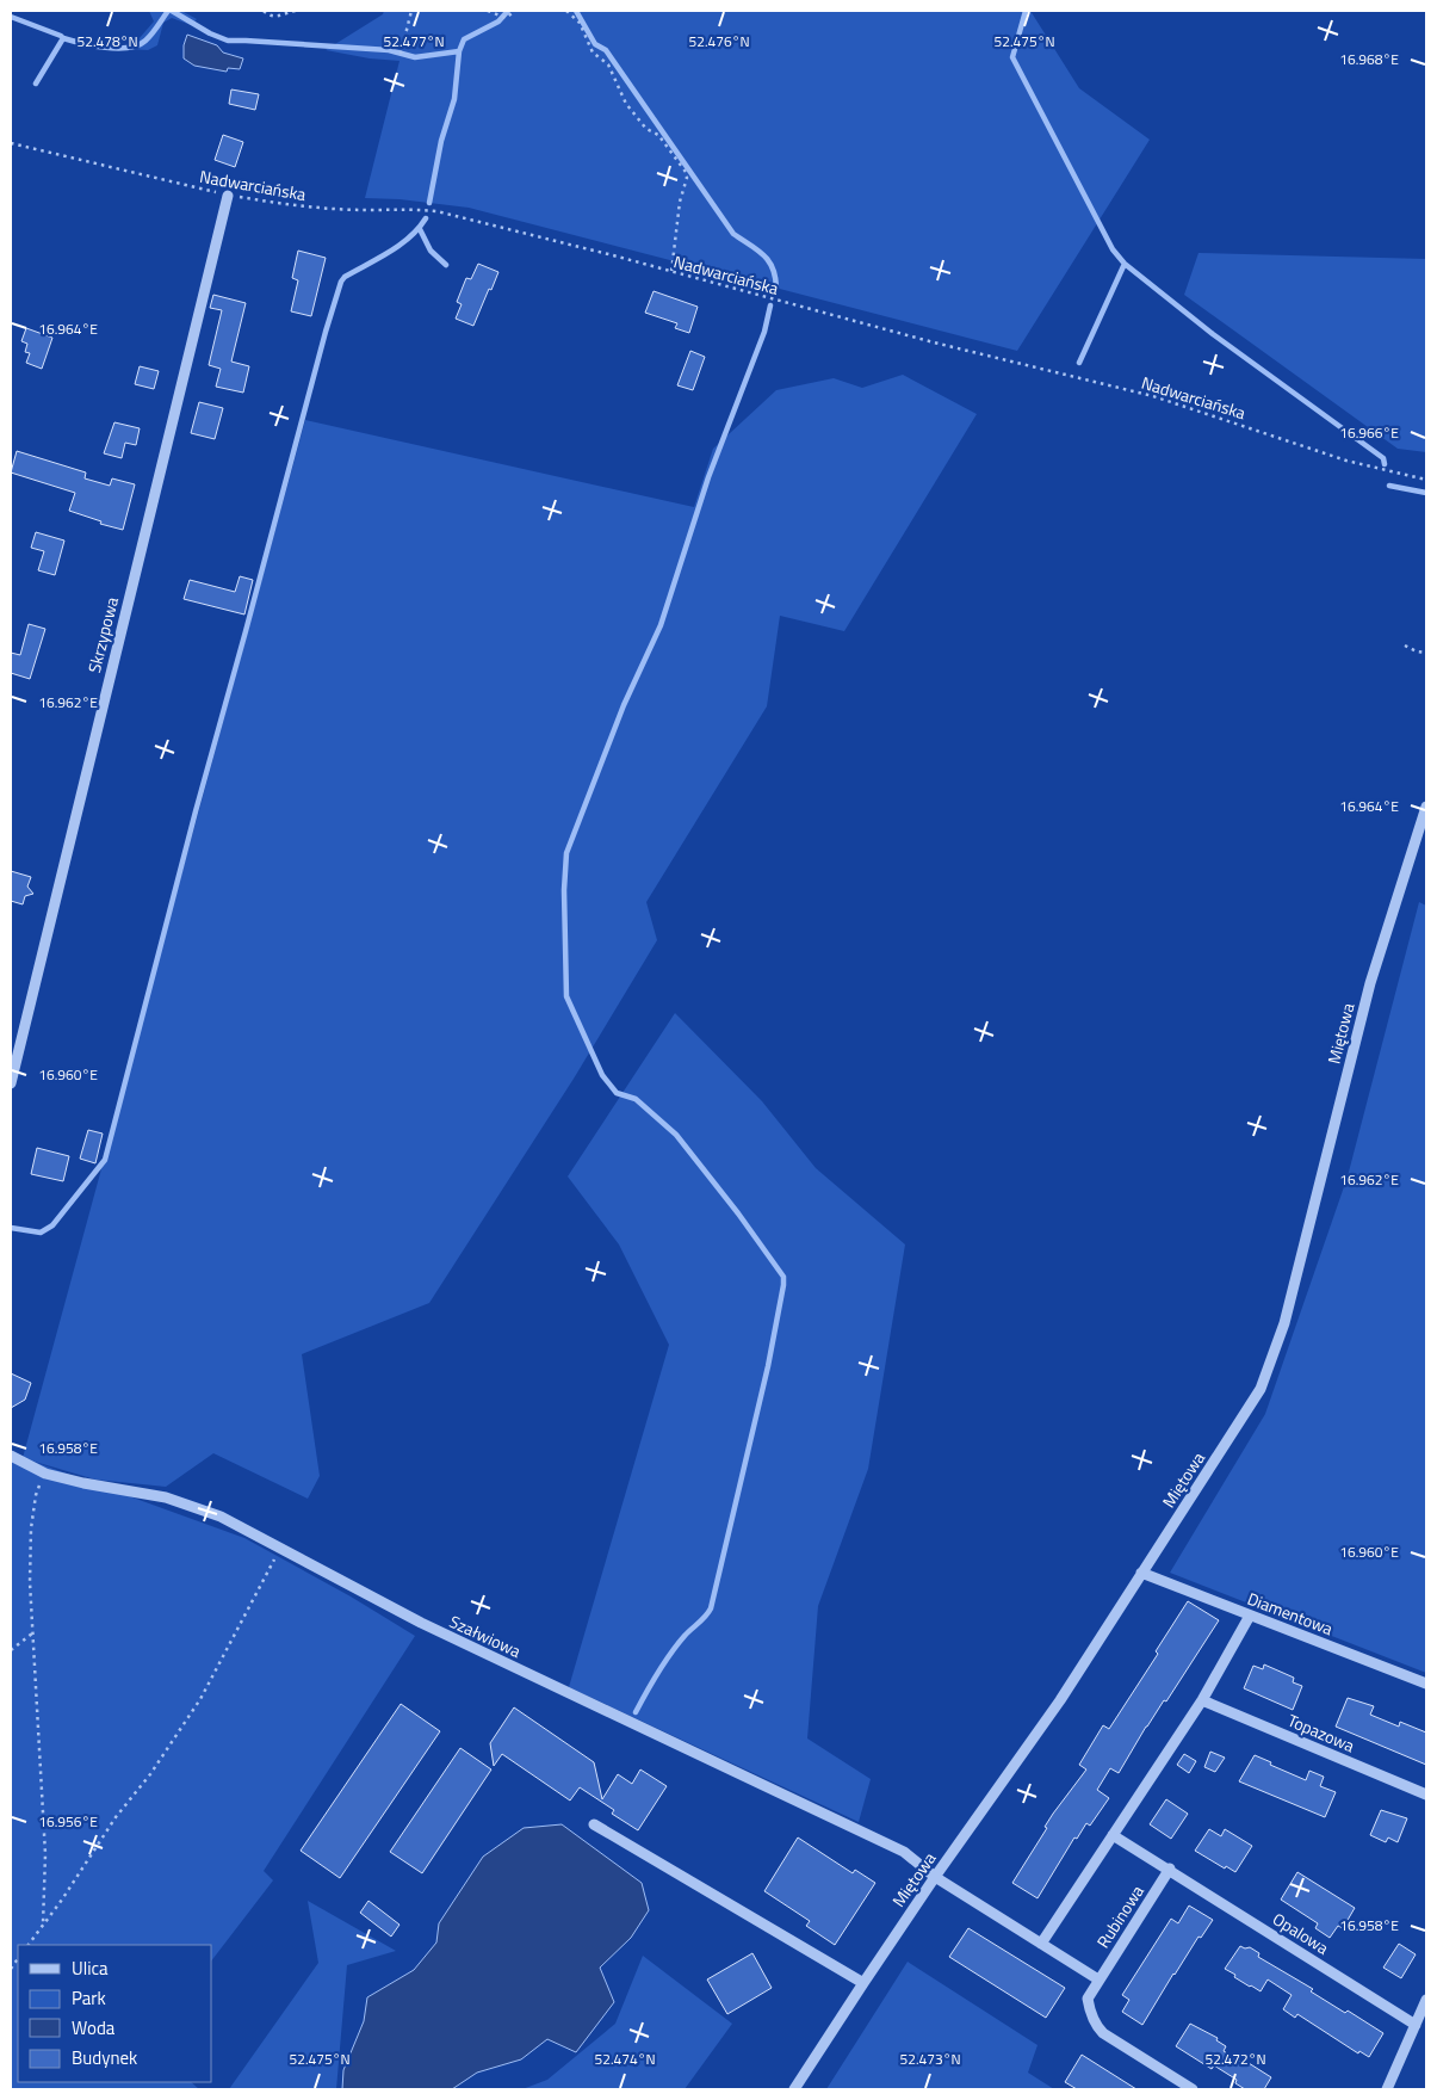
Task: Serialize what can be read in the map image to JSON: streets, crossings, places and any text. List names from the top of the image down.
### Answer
{
  "streets": {
    "street": [
      "Skrzypowa",
      "Miętowa",
      "Diamentowa",
      "Szałwiowa",
      "Topazowa",
      "Rubinowa",
      "Opalowa"
    ],
    "path": ["Nadwarciańska"]
  },
  "crossings": [
    ["Nadwarciańska", "Skrzypowa"],
    ["Miętowa", "Diamentowa"],
    ["Miętowa", "Szałwiowa"],
    ["Rubinowa", "Opalowa"]
  ],
  "legend": [
    "Ulica",
    "Park",
    "Woda",
    "Budynek"
  ],
  "coordinates": [
    "52.478°N",
    "52.477°N",
    "52.476°N",
    "52.475°N",
    "16.968°E",
    "16.964°E",
    "16.966°E",
    "16.962°E",
    "16.960°E",
    "16.958°E",
    "16.956°E",
    "52.474°N",
    "52.473°N",
    "52.472°N"
  ]
}
